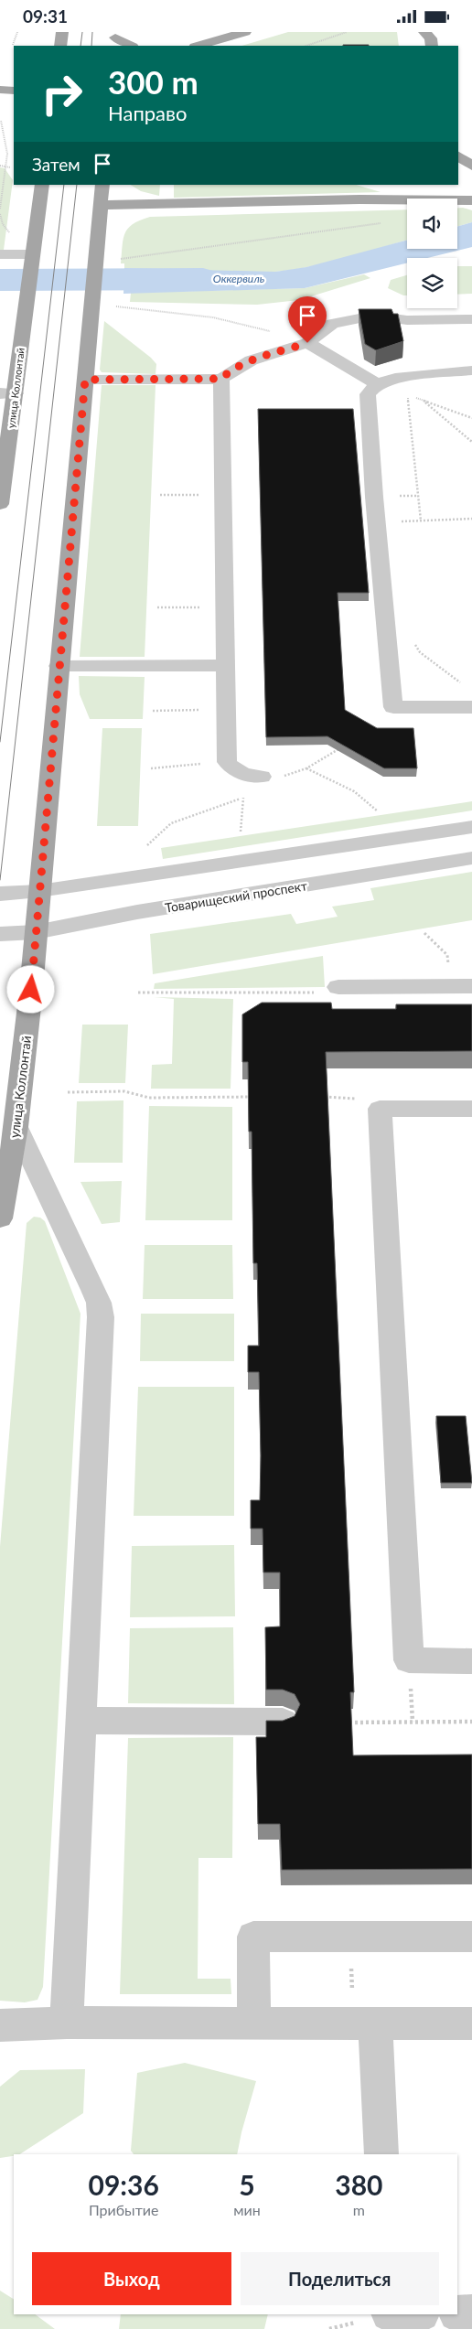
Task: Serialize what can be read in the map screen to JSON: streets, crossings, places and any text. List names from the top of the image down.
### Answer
{
  "streets": {
    "main road": ["улица Коллонтай"],
    "street": ["Товарищеский проспект"]
  },
  "crossings": [
    ["улица Коллонтай", "Товарищеский проспект"]
  ],
  "water": ["Оккервиль"],
  "page": {
    "status": "09:31",
    "turn": ["300 m", "Направо"],
    "then": "Затем",
    "eta": [
      "09:36",
      "Прибытие",
      "5",
      "мин",
      "380",
      "m"
    ],
    "buttons": ["Выход", "Поделиться"]
  }
}
